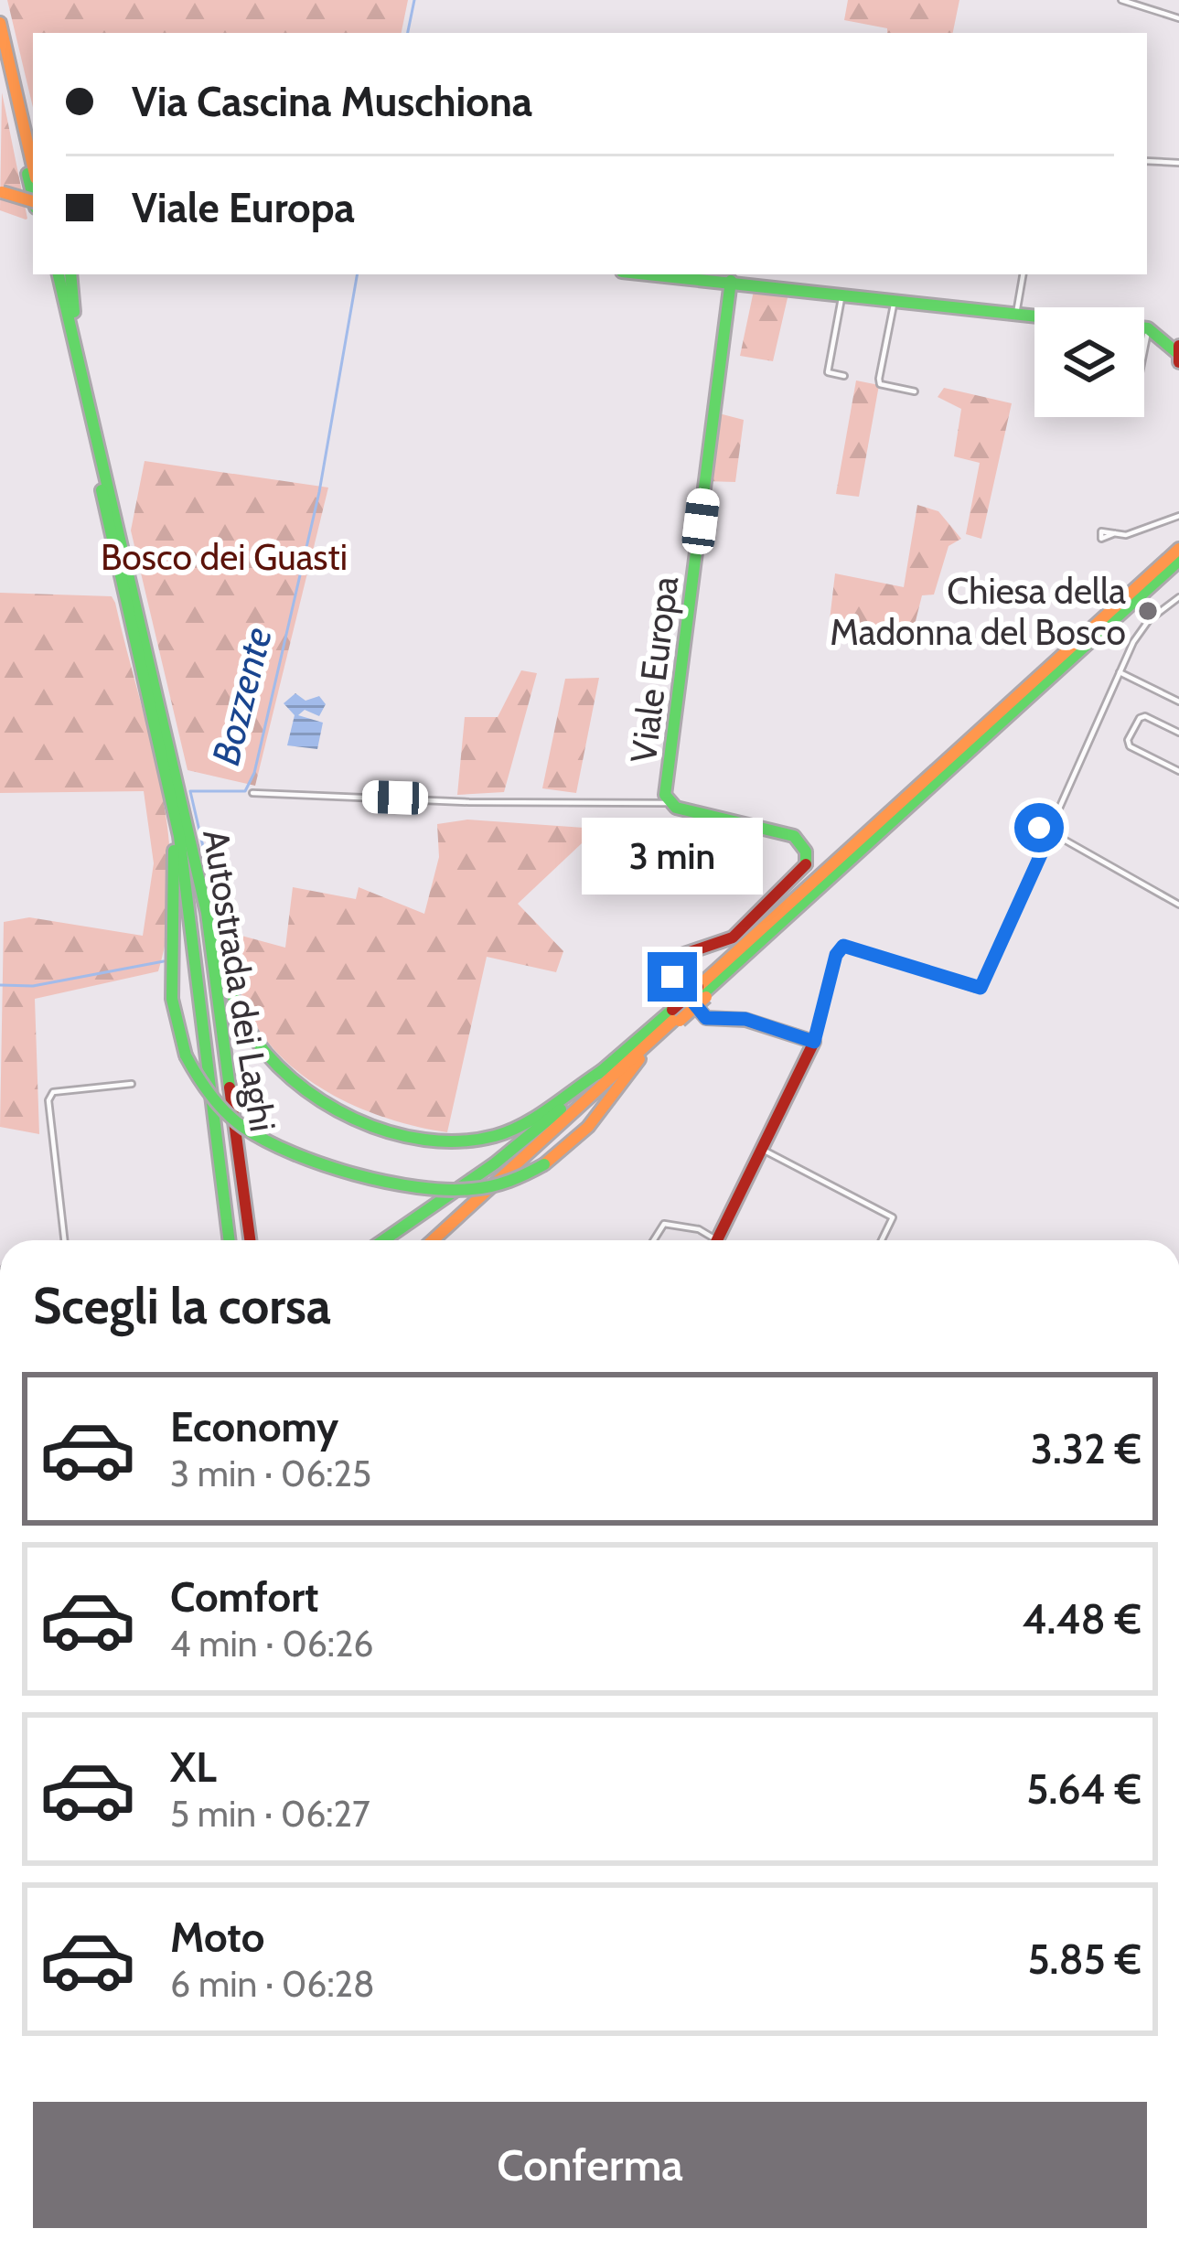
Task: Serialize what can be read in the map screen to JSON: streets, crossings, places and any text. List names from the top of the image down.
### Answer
{
  "streets": {
    "main road": ["Viale Europa", "Autostrada dei Laghi"]
  },
  "water": ["Bozzente"],
  "parks": ["Bosco dei Guasti"],
  "places": ["Chiesa della Madonna del Bosco"],
  "page": {
    "banner": ["Via Cascina Muschiona", "Viale Europa"],
    "bubble": "3 min",
    "heading": "Scegli la corsa",
    "list": [
      {
        "name": "Economy",
        "note": "3 min · 06:25",
        "value": "3.32 €"
      },
      {
        "name": "Comfort",
        "note": "4 min · 06:26",
        "value": "4.48 €"
      },
      {
        "name": "XL",
        "note": "5 min · 06:27",
        "value": "5.64 €"
      },
      {
        "name": "Moto",
        "note": "6 min · 06:28",
        "value": "5.85 €"
      }
    ],
    "buttons": "Conferma"
  }
}
